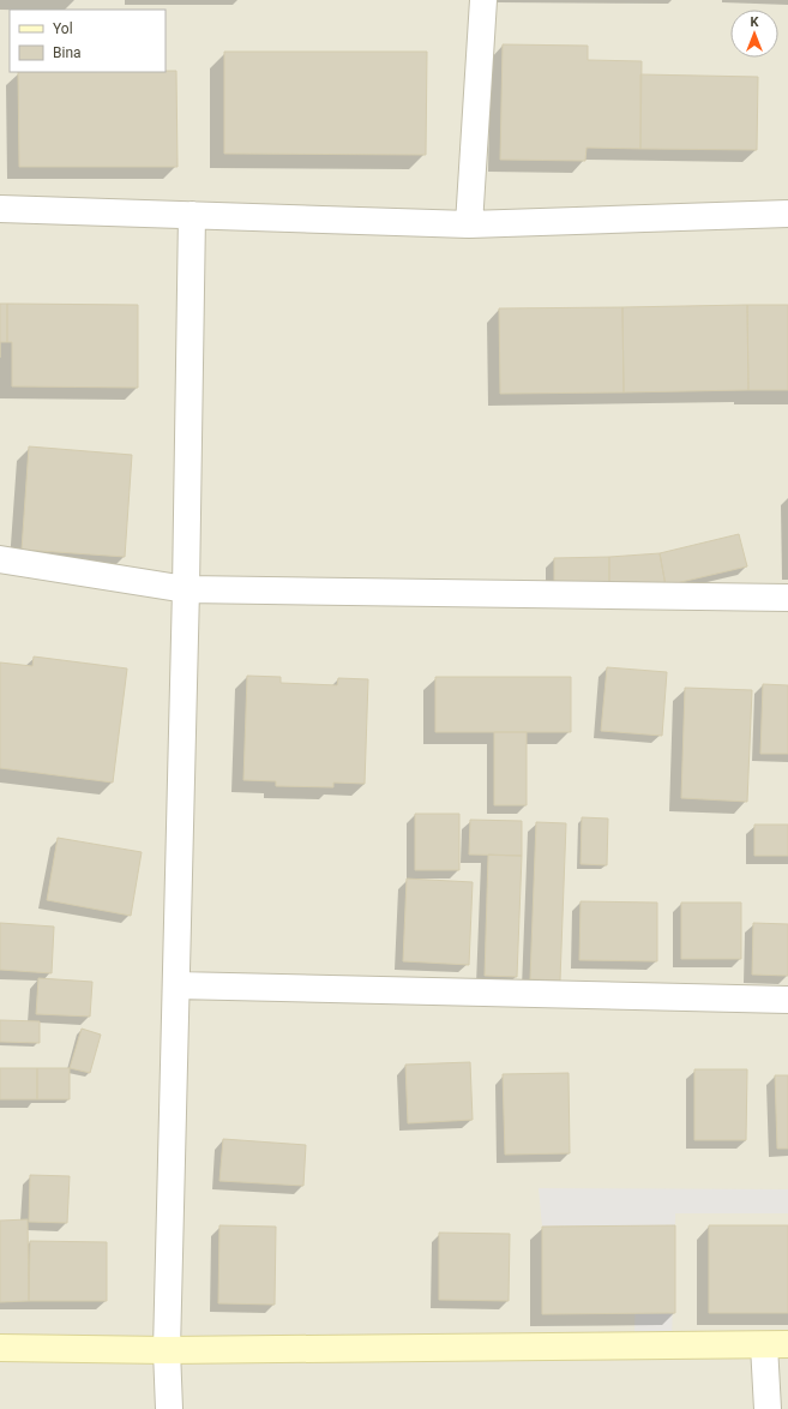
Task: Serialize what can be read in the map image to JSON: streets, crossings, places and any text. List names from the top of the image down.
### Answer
{
  "legend": ["Yol", "Bina"],
  "north": "top"
}
